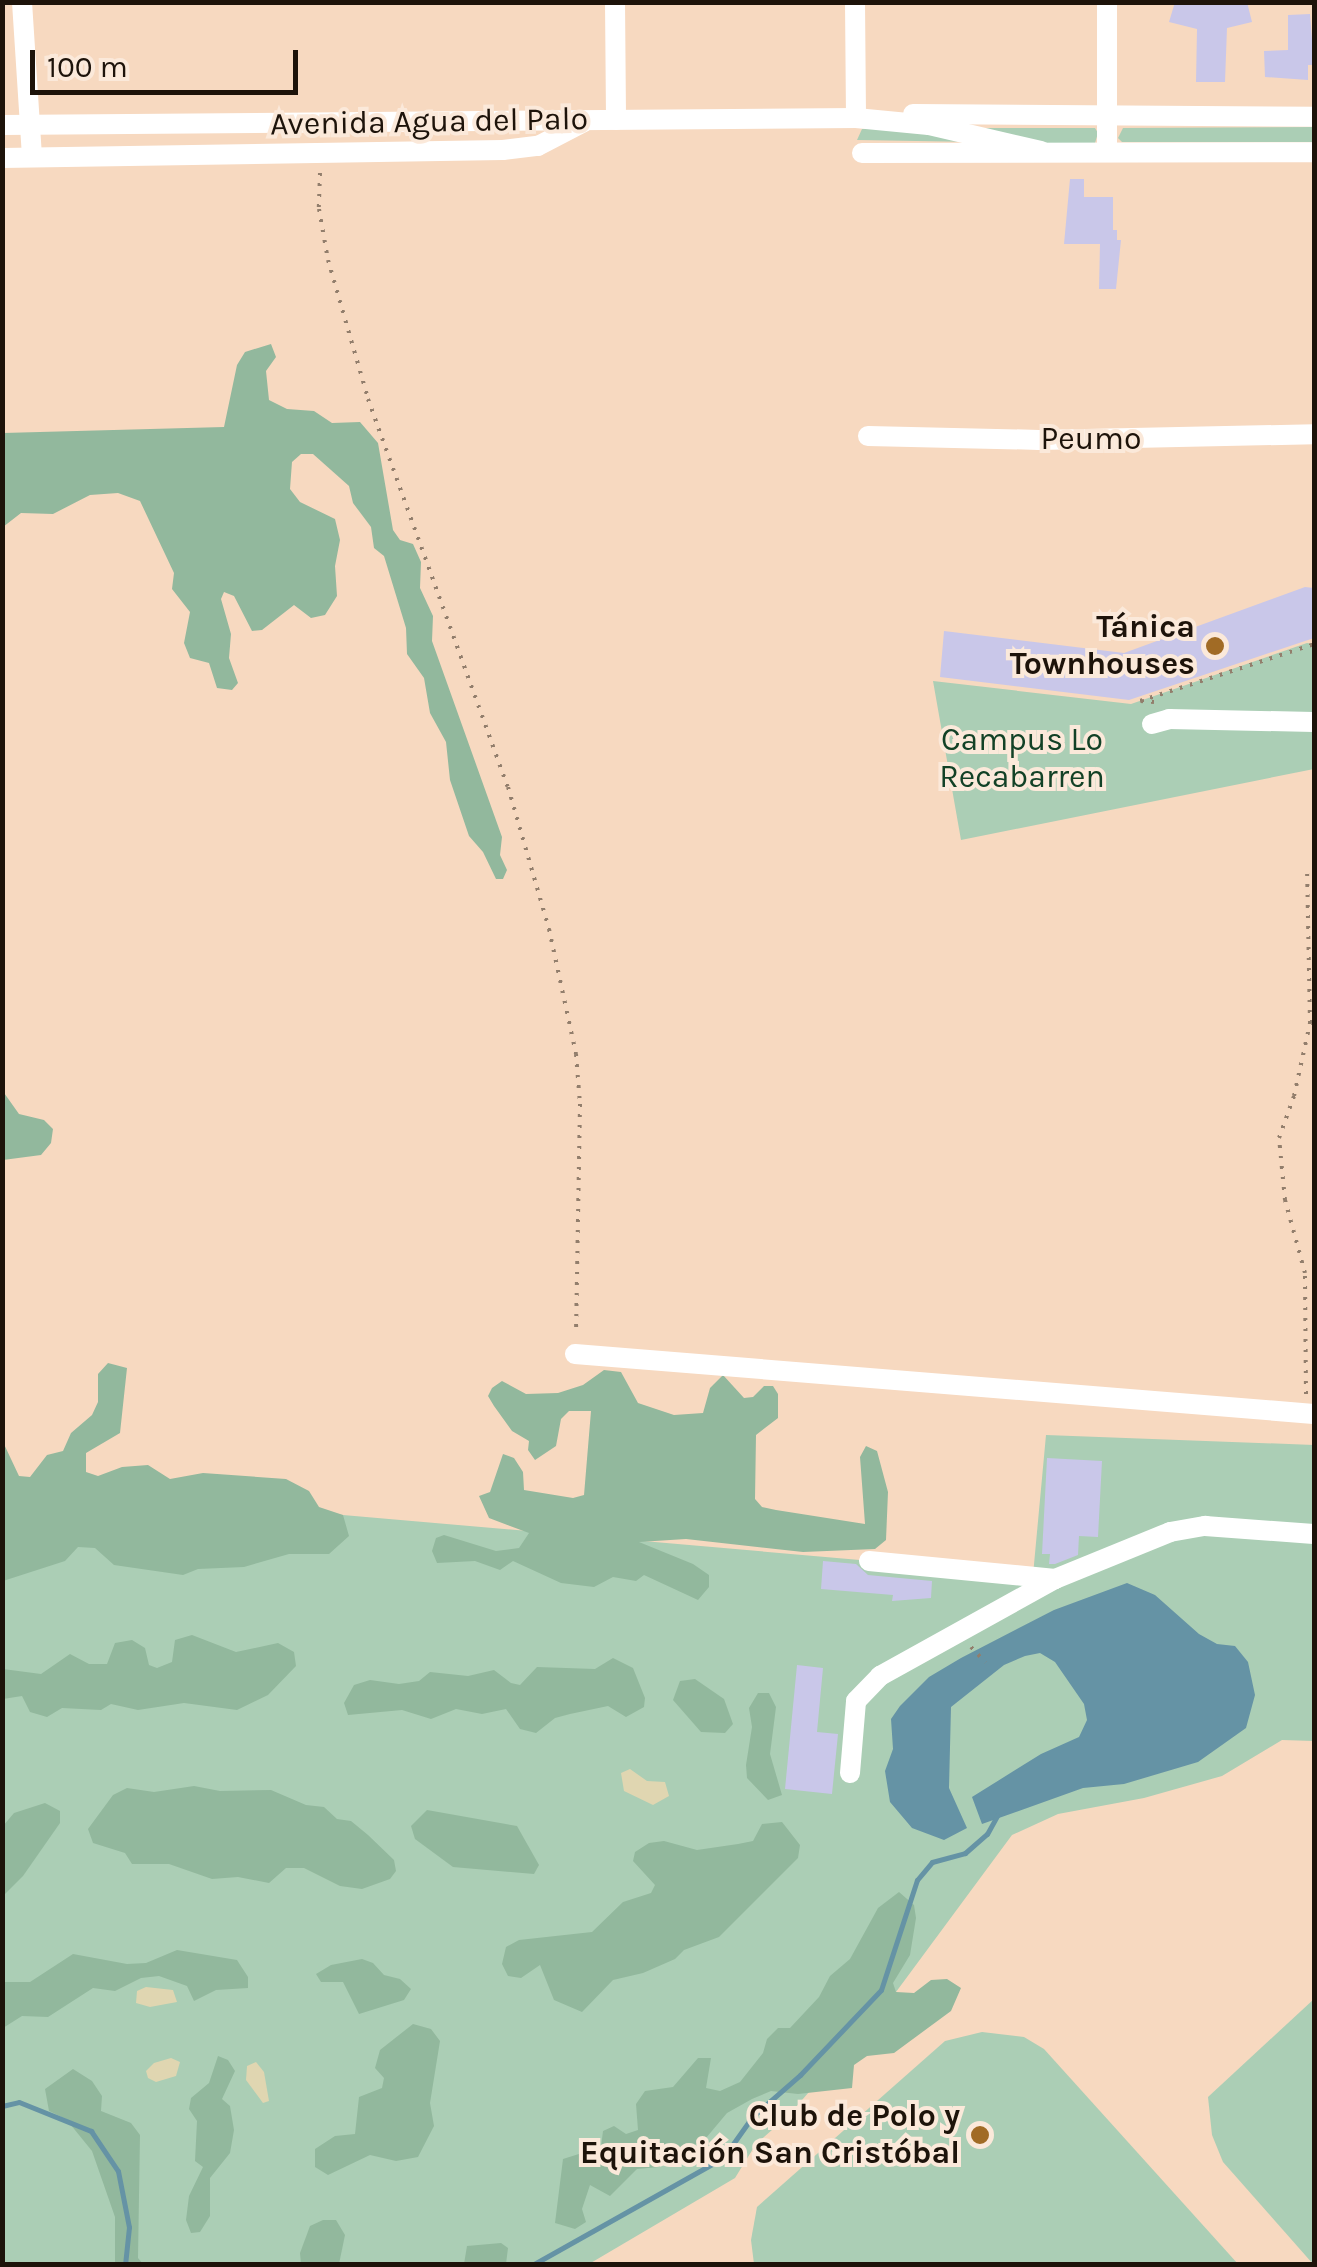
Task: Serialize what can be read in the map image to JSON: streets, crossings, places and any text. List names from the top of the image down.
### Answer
{
  "streets": {
    "street": ["Avenida Agua del Palo", "Peumo"]
  },
  "parks": ["Campus Lo Recabarren"],
  "places": ["Tánica Townhouses", "Club de Polo y Equitación San Cristóbal"],
  "scale_bar": "100 m"
}
